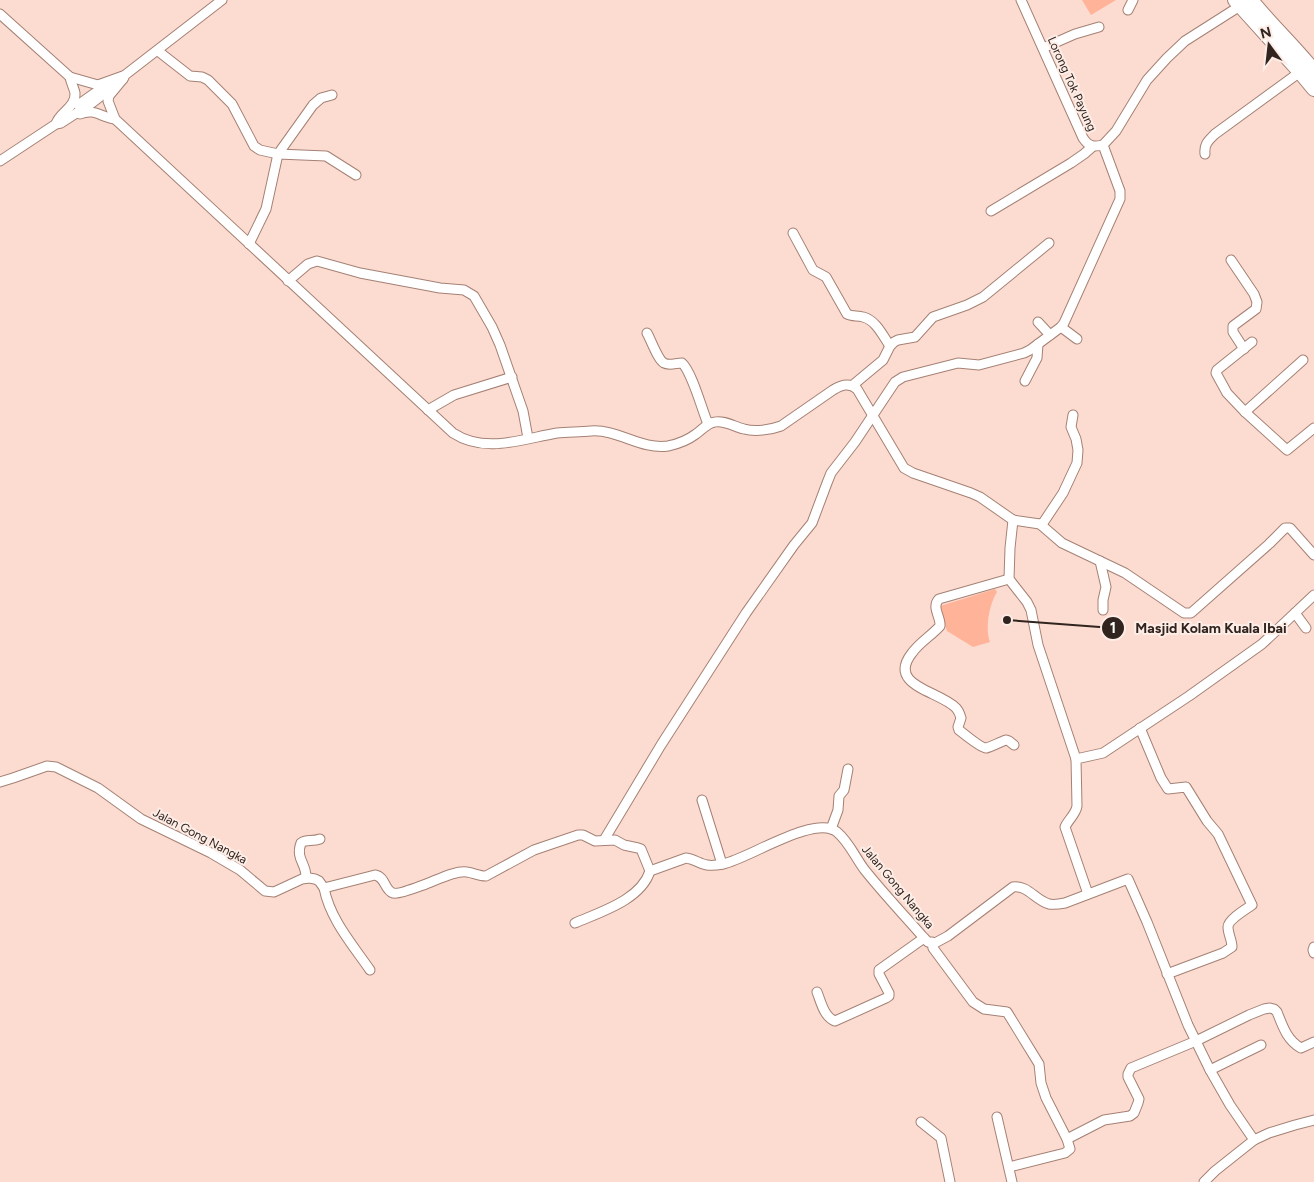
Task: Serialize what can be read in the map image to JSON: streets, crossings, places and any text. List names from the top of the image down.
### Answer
{
  "streets": {
    "street": ["Lorong Tok Payung", "Jalan Gong Nangka"]
  },
  "places": ["Masjid Kolam Kuala Ibai"],
  "north": "top"
}
